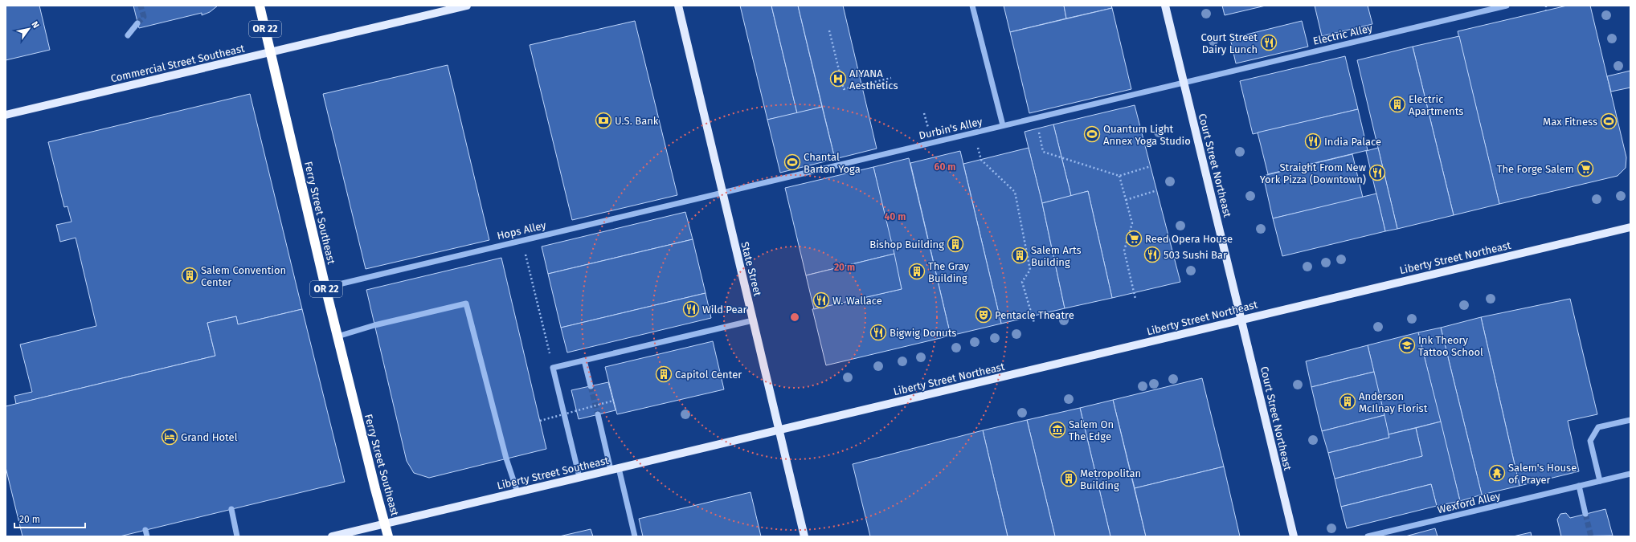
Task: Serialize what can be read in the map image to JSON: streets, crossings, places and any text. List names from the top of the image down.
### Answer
{
  "streets": {
    "highway": ["OR 22", "Ferry Street Southeast"],
    "main road": [
      "Commercial Street Southeast",
      "Court Street Northeast",
      "Liberty Street Northeast",
      "State Street",
      "Liberty Street Southeast"
    ],
    "lane": [
      "Electric Alley",
      "Durbin's Alley",
      "Hops Alley",
      "Wexford Alley"
    ]
  },
  "crossings": [
    ["Electric Alley", "Durbin's Alley"],
    ["Electric Alley", "Court Street Northeast"],
    ["Commercial Street Southeast", "Ferry Street Southeast"],
    ["Durbin's Alley", "Court Street Northeast"],
    ["Durbin's Alley", "Hops Alley"],
    ["Durbin's Alley", "State Street"],
    ["Court Street Northeast", "Liberty Street Northeast"],
    ["Ferry Street Southeast", "Hops Alley"],
    ["Ferry Street Southeast", "Liberty Street Southeast"],
    ["Hops Alley", "State Street"],
    ["Liberty Street Northeast", "State Street"],
    ["Liberty Street Northeast", "Liberty Street Southeast"],
    ["State Street", "Liberty Street Southeast"]
  ],
  "places": {
    "restaurant": [
      "Court Street Dairy Lunch",
      "India Palace",
      "Straight From New York Pizza (Downtown)",
      "503 Sushi Bar",
      "W. Wallace",
      "Wild Pear",
      "Bigwig Donuts"
    ],
    "hospital": ["AIYANA Aesthetics"],
    "building": [
      "Electric Apartments",
      "Bishop Building",
      "Salem Arts Building",
      "The Gray Building",
      "Salem Convention Center",
      "Capitol Center",
      "Anderson McIlnay Florist",
      "Metropolitan Building"
    ],
    "bank": ["U.S. Bank"],
    "sports": ["Max Fitness", "Quantum Light Annex Yoga Studio", "Chantal Barton Yoga"],
    "supermarket": ["The Forge Salem", "Reed Opera House"],
    "theatre": ["Pentacle Theatre"],
    "school or university": ["Ink Theory Tattoo School"],
    "museum": ["Salem On The Edge"],
    "hotel": ["Grand Hotel"],
    "temple": ["Salem's House of Prayer"]
  },
  "scale_bar": "20 m",
  "north": "top right",
  "rings": ["60 m", "40 m", "20 m"]
}
